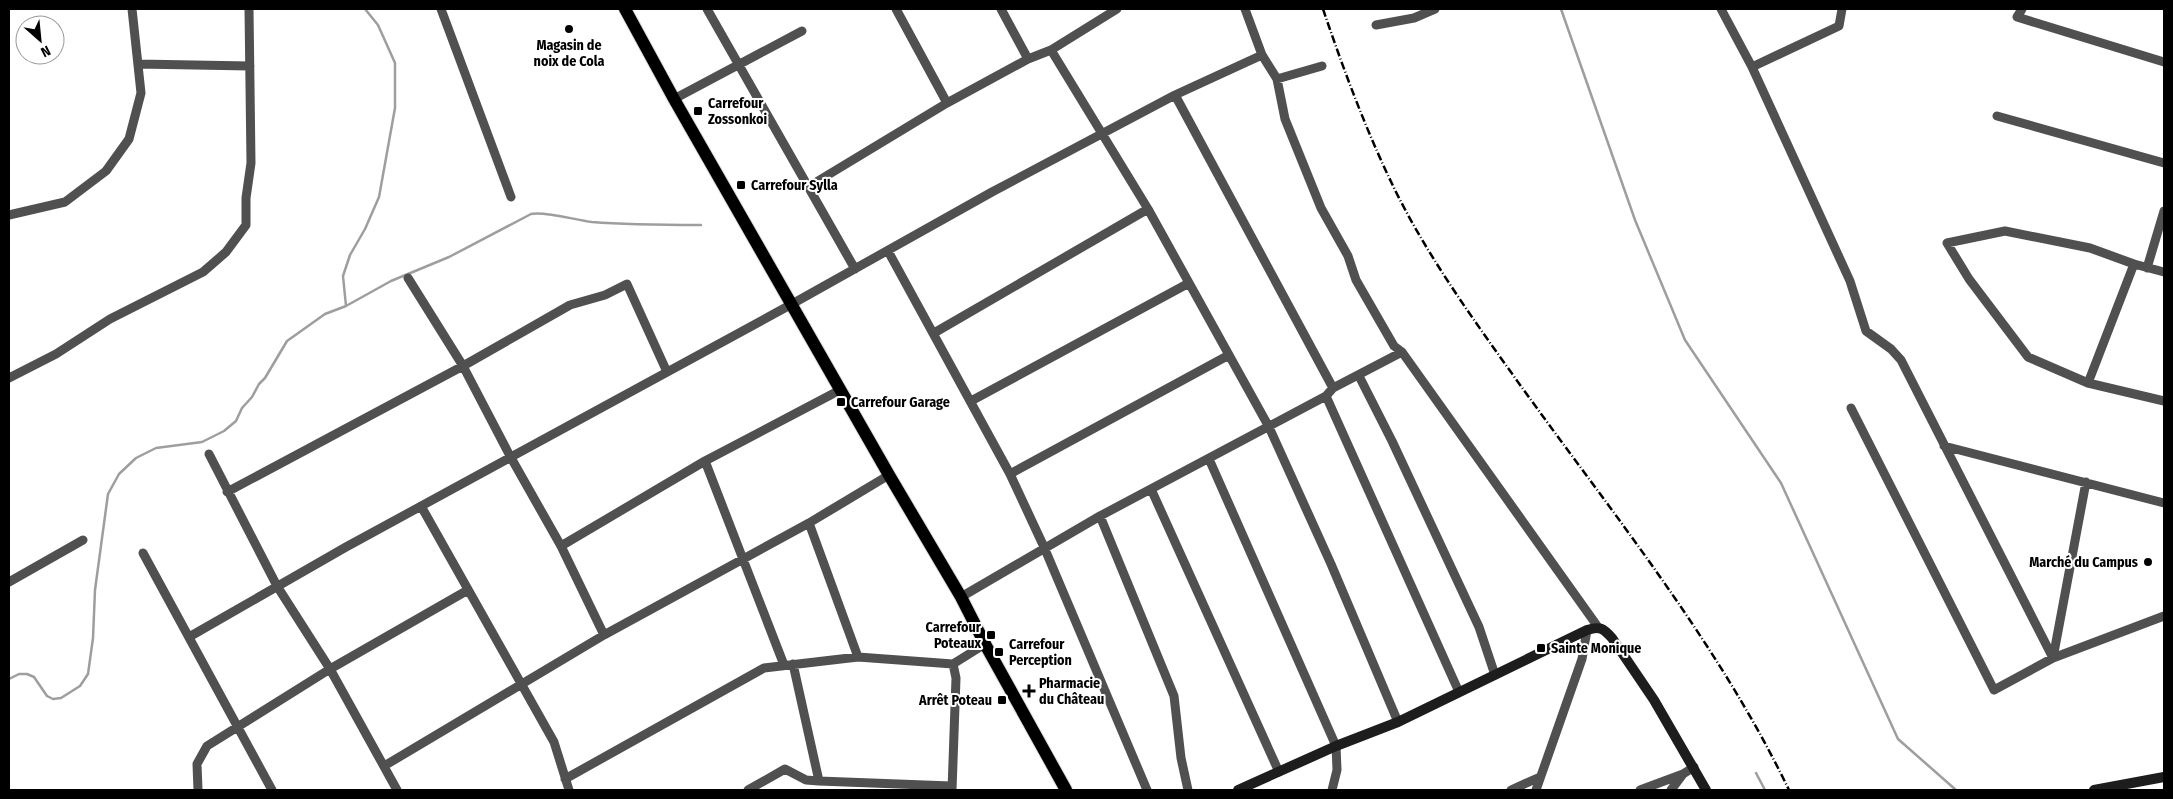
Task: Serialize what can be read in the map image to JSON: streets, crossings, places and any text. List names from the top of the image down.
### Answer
{
  "places": {
    "other": ["Magasin de noix de Cola", "Marché du Campus"],
    "transit": [
      "Carrefour Zossonkoi",
      "Carrefour Sylla",
      "Carrefour Garage",
      "Carrefour Poteaux",
      "Sainte Monique",
      "Carrefour Perception",
      "Arrêt Poteau"
    ],
    "health": ["Pharmacie du Château"]
  },
  "north": "bottom right"
}
